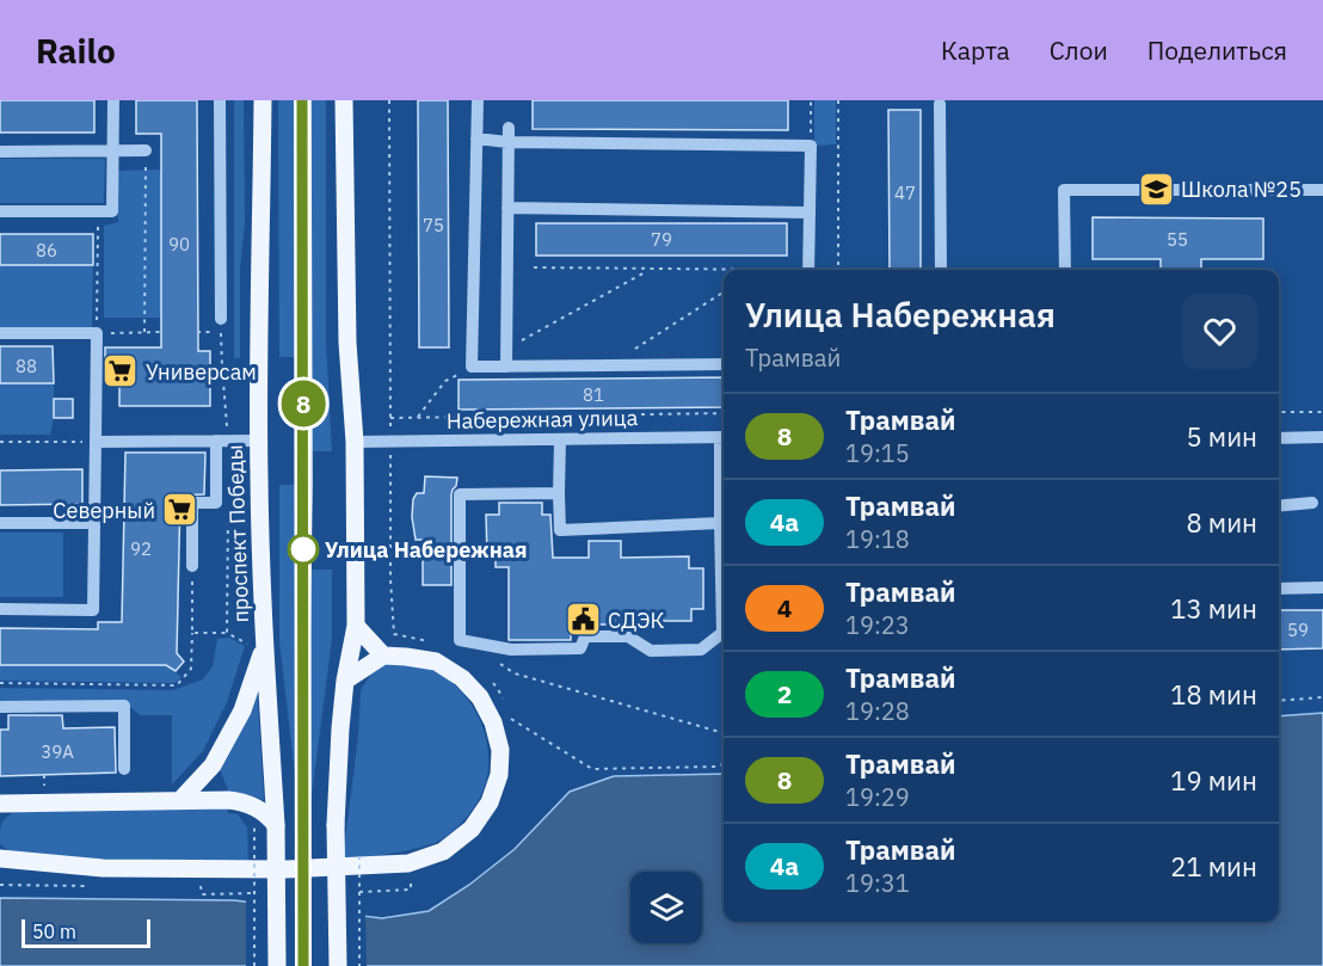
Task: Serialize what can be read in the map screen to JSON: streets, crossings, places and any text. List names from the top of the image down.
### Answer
{
  "streets": {
    "main road": ["проспект Победы"],
    "street": ["Набережная улица"]
  },
  "places": {
    "school or university": ["Школа №25"],
    "supermarket": ["Универсам", "Северный"],
    "other": ["Улица Набережная"],
    "public building": ["СДЭК"]
  },
  "lines": ["tram line 8"],
  "house_numbers": [
    "47",
    "75",
    "79",
    "55",
    "90",
    "86",
    "88",
    "81",
    "92",
    "59",
    "39А"
  ],
  "scale_bar": "50 m",
  "page": {
    "header": "Railo",
    "nav": ["Карта", "Слои", "Поделиться"],
    "on_map": "8",
    "heading": ["Улица Набережная", "Трамвай"],
    "list": [
      {
        "mark": "8",
        "name": "Трамвай",
        "note": "19:15",
        "value": "5 мин"
      },
      {
        "mark": "4а",
        "name": "Трамвай",
        "note": "19:18",
        "value": "8 мин"
      },
      {
        "mark": "4",
        "name": "Трамвай",
        "note": "19:23",
        "value": "13 мин"
      },
      {
        "mark": "2",
        "name": "Трамвай",
        "note": "19:28",
        "value": "18 мин"
      },
      {
        "mark": "8",
        "name": "Трамвай",
        "note": "19:29",
        "value": "19 мин"
      },
      {
        "mark": "4а",
        "name": "Трамвай",
        "note": "19:31",
        "value": "21 мин"
      }
    ],
    "scale": "50 m"
  }
}
